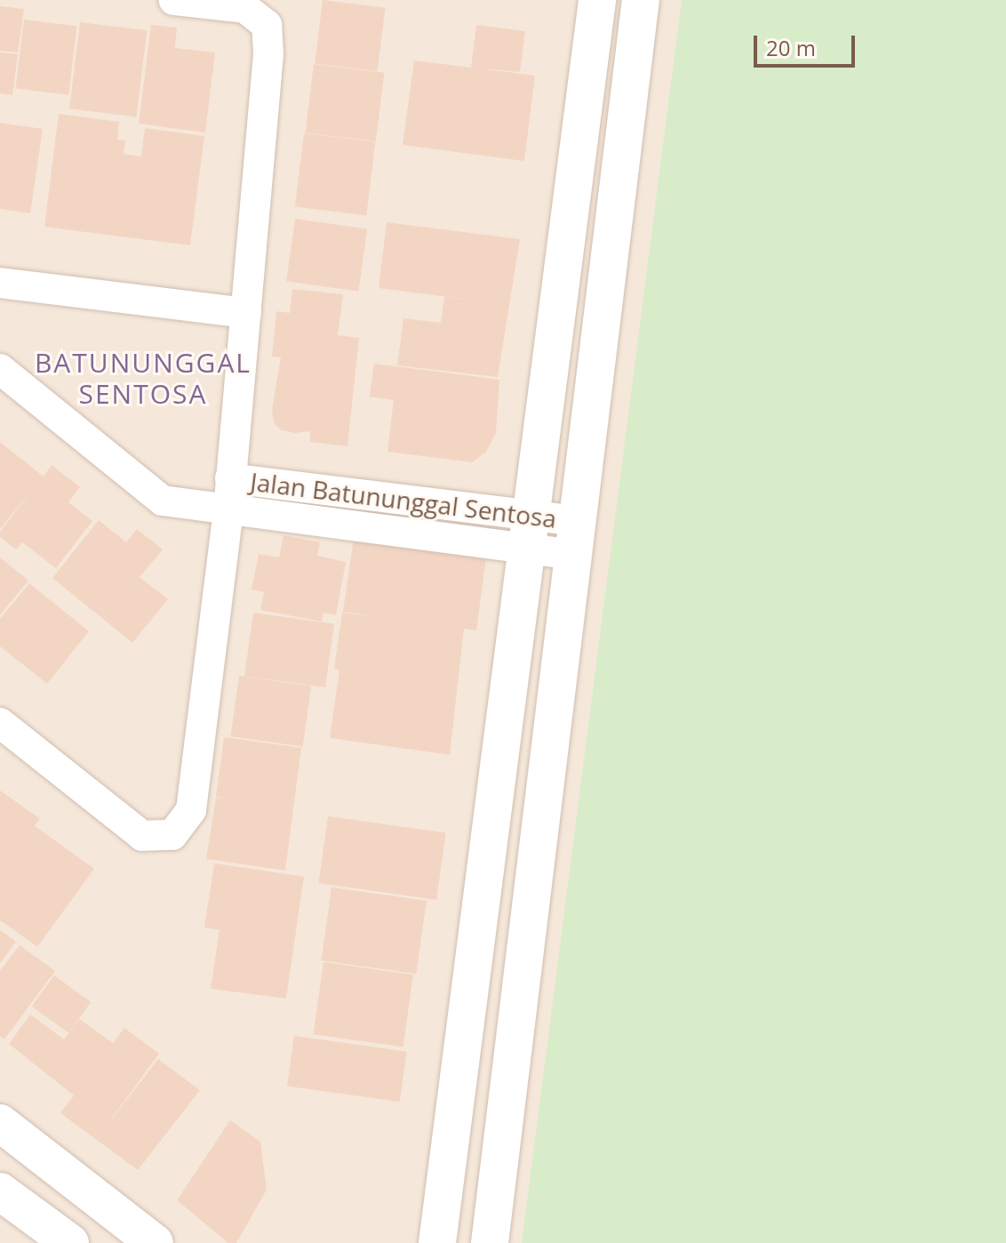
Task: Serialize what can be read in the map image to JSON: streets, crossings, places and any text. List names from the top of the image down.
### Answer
{
  "streets": {
    "street": ["Jalan Batununggal Sentosa"]
  },
  "districts": ["BATUNUNGGAL SENTOSA"],
  "scale_bar": "20 m"
}
